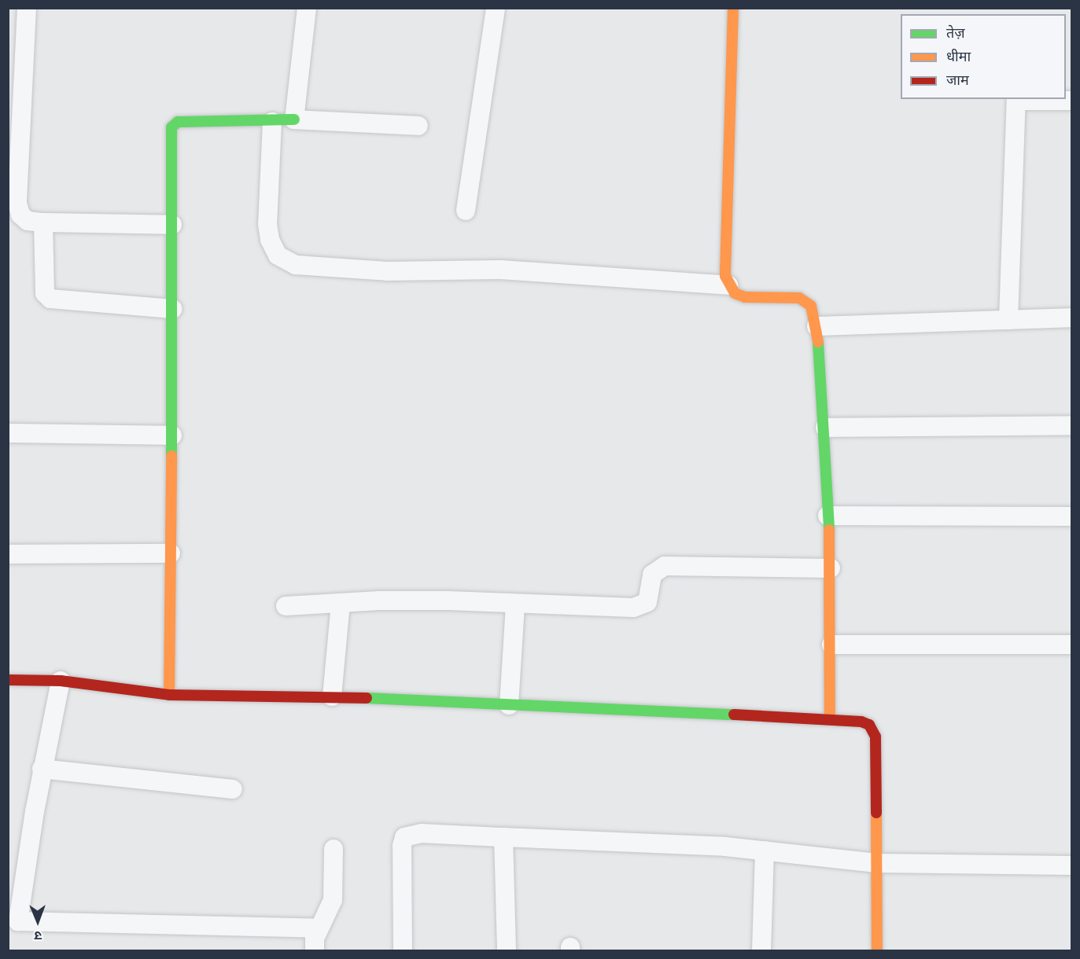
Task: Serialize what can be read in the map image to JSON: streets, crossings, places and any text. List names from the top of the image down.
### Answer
{
  "legend": ["तेज़", "धीमा", "जाम"],
  "north": "bottom"
}
